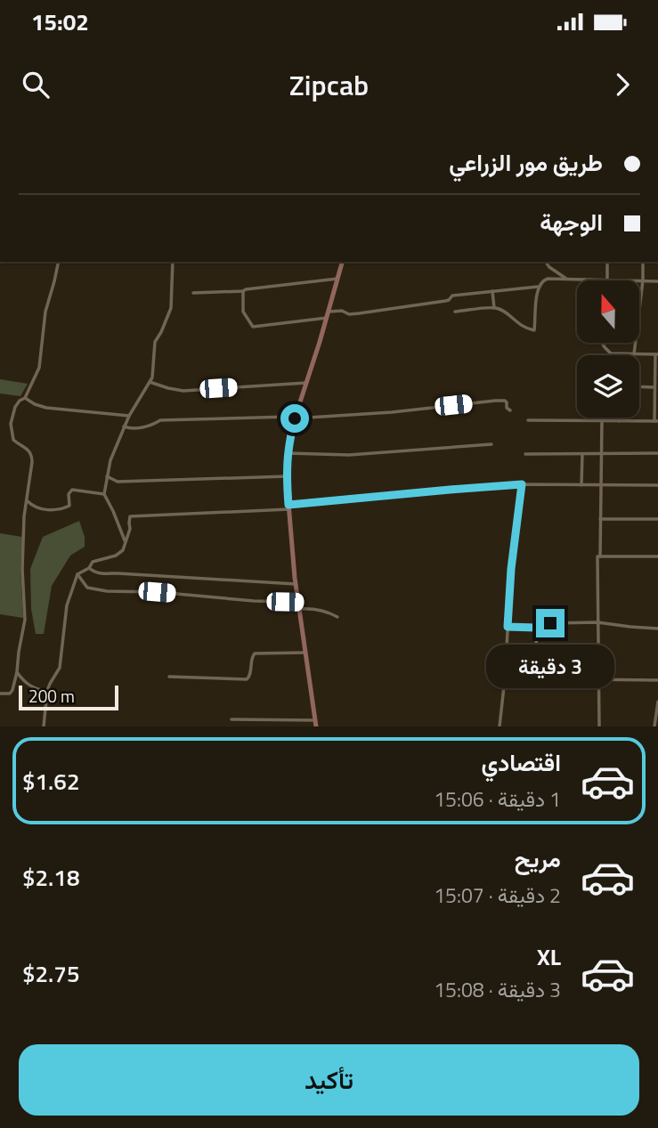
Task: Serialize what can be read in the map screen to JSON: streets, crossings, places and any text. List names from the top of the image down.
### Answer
{
  "scale_bar": "200 m",
  "north": "top",
  "page": {
    "status": "15:02",
    "header": "Zipcab",
    "banner": ["طريق مور الزراعي", "الوجهة"],
    "bubble": "3 دقيقة",
    "scale": "200 m",
    "list": [
      {
        "name": "اقتصادي",
        "note": "1 دقيقة · 15:06",
        "value": "$1.62"
      },
      {
        "name": "مريح",
        "note": "2 دقيقة · 15:07",
        "value": "$2.18"
      },
      {
        "name": "XL",
        "note": "3 دقيقة · 15:08",
        "value": "$2.75"
      }
    ],
    "buttons": "تأكيد"
  }
}
